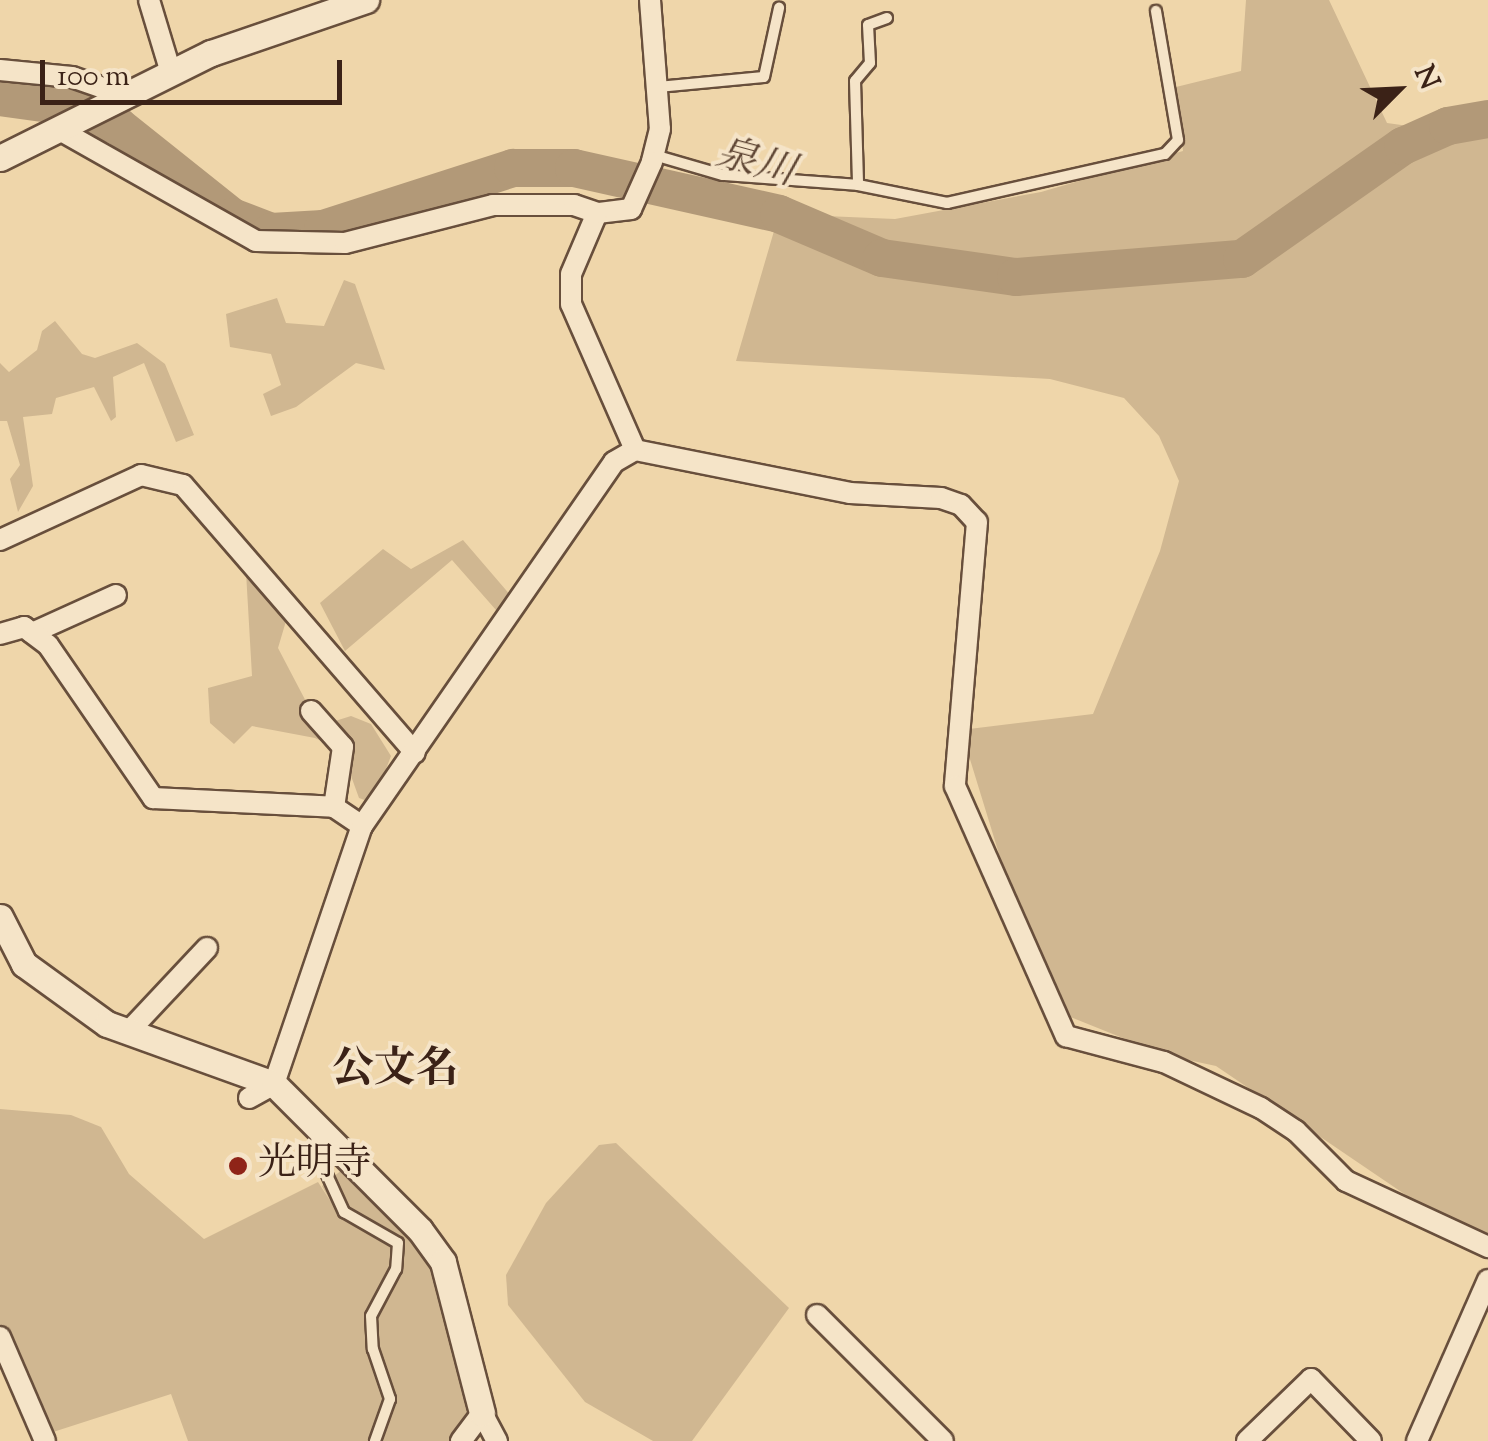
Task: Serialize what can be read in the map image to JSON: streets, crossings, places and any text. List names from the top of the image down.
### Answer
{
  "districts": ["公文名"],
  "water": ["泉川"],
  "places": ["光明寺"],
  "scale_bar": "100 m",
  "north": "top right"
}
